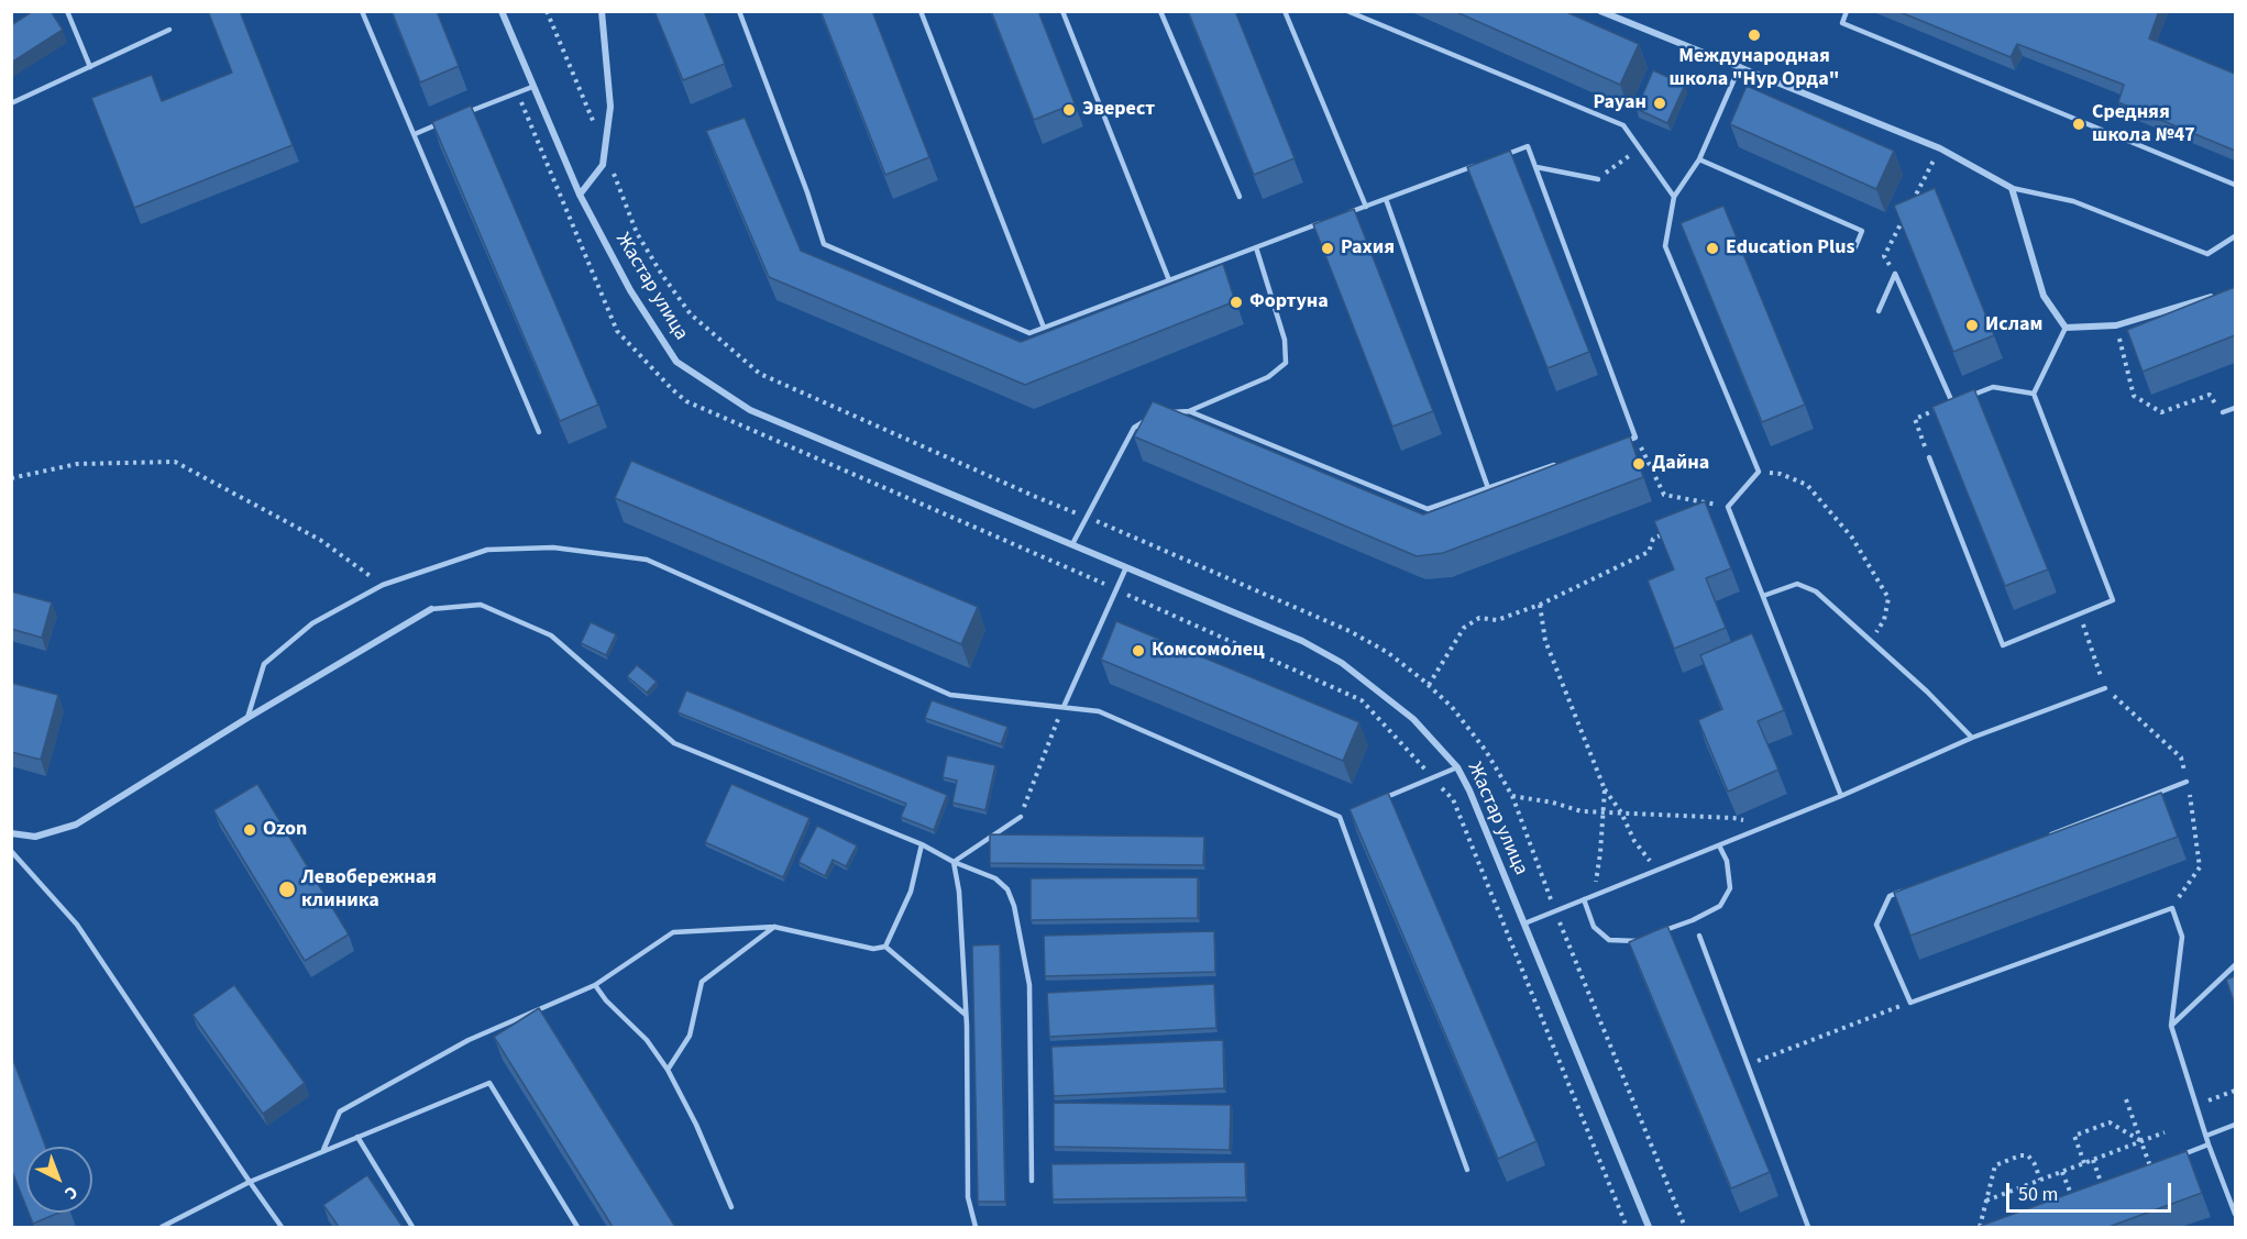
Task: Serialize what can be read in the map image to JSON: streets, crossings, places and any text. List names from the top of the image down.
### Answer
{
  "streets": {
    "street": ["Жастар улица"]
  },
  "places": [
    "Международная школа \"Нур Орда\"",
    "Рауан",
    "Эверест",
    "Средняя школа №47",
    "Рахия",
    "Education Plus",
    "Фортуна",
    "Ислам",
    "Дайна",
    "Комсомолец",
    "Ozon",
    "Левобережная клиника"
  ],
  "scale_bar": "50 m",
  "north": "bottom right"
}
